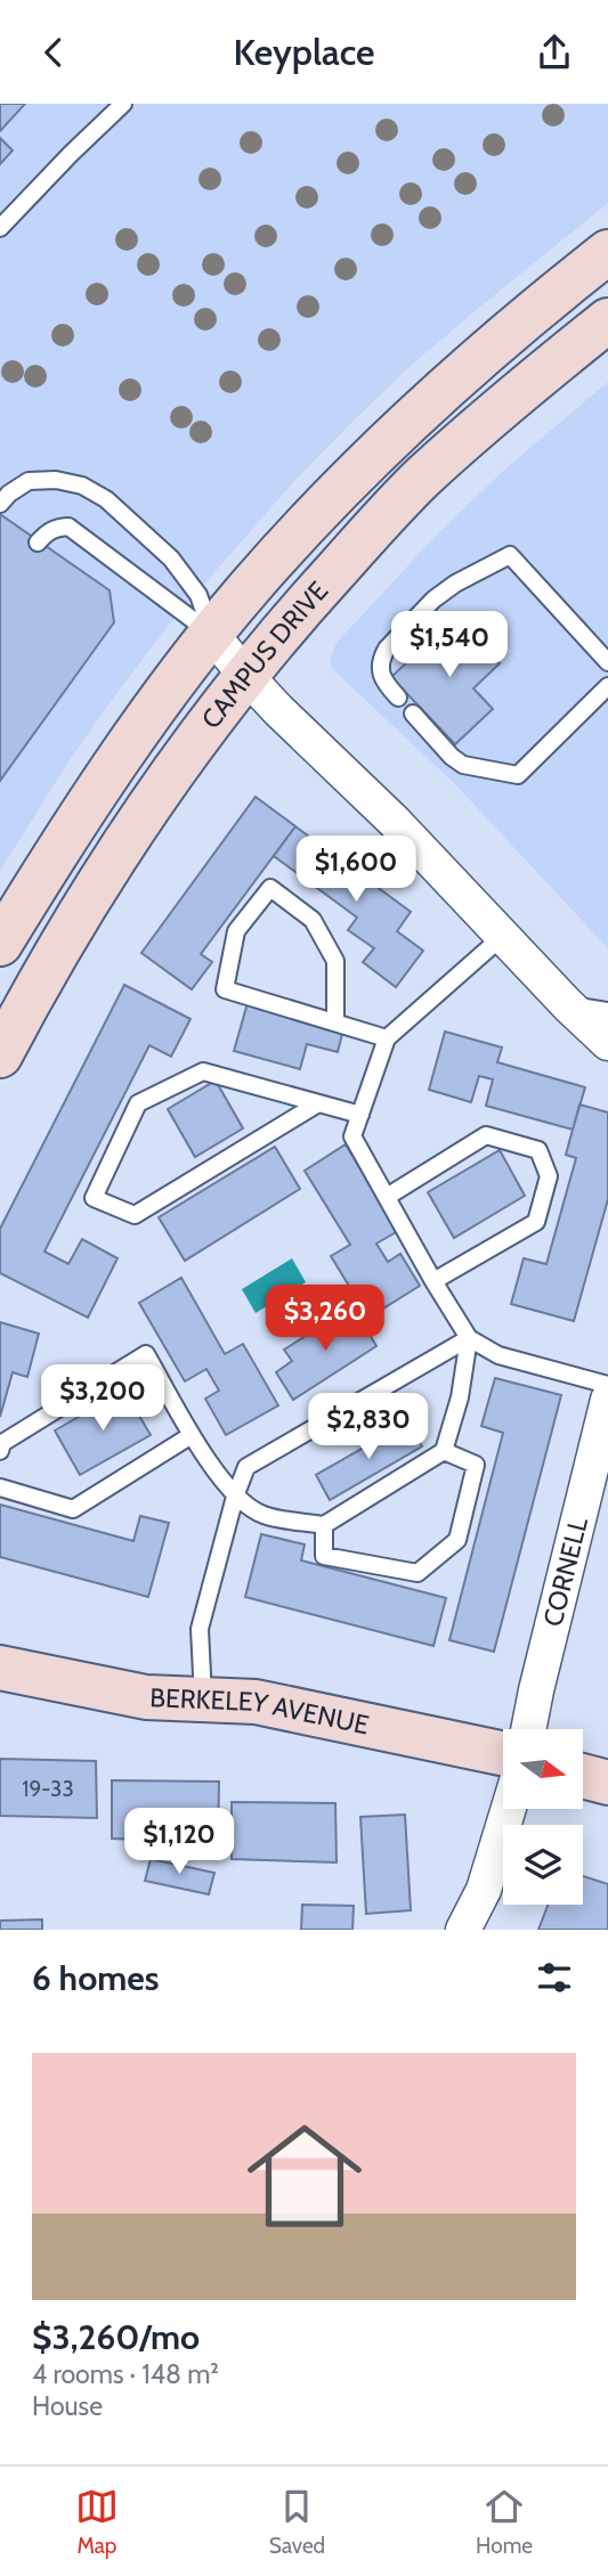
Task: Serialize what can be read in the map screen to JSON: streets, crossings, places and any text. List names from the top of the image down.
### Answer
{
  "streets": {
    "main road": ["CAMPUS DRIVE", "BERKELEY AVENUE"],
    "street": ["CORNELL"]
  },
  "house_numbers": ["19-33"],
  "north": "right",
  "page": {
    "header": "Keyplace",
    "price": [
      "$1,540",
      "$1,600",
      "$3,260",
      "$3,200",
      "$2,830",
      "$1,120"
    ],
    "heading": "6 homes",
    "list": [
      {
        "name": "$3,260/mo",
        "note": "4 rooms · 148 m² · House"
      }
    ],
    "tabs": ["Map", "Saved", "Home"]
  }
}
